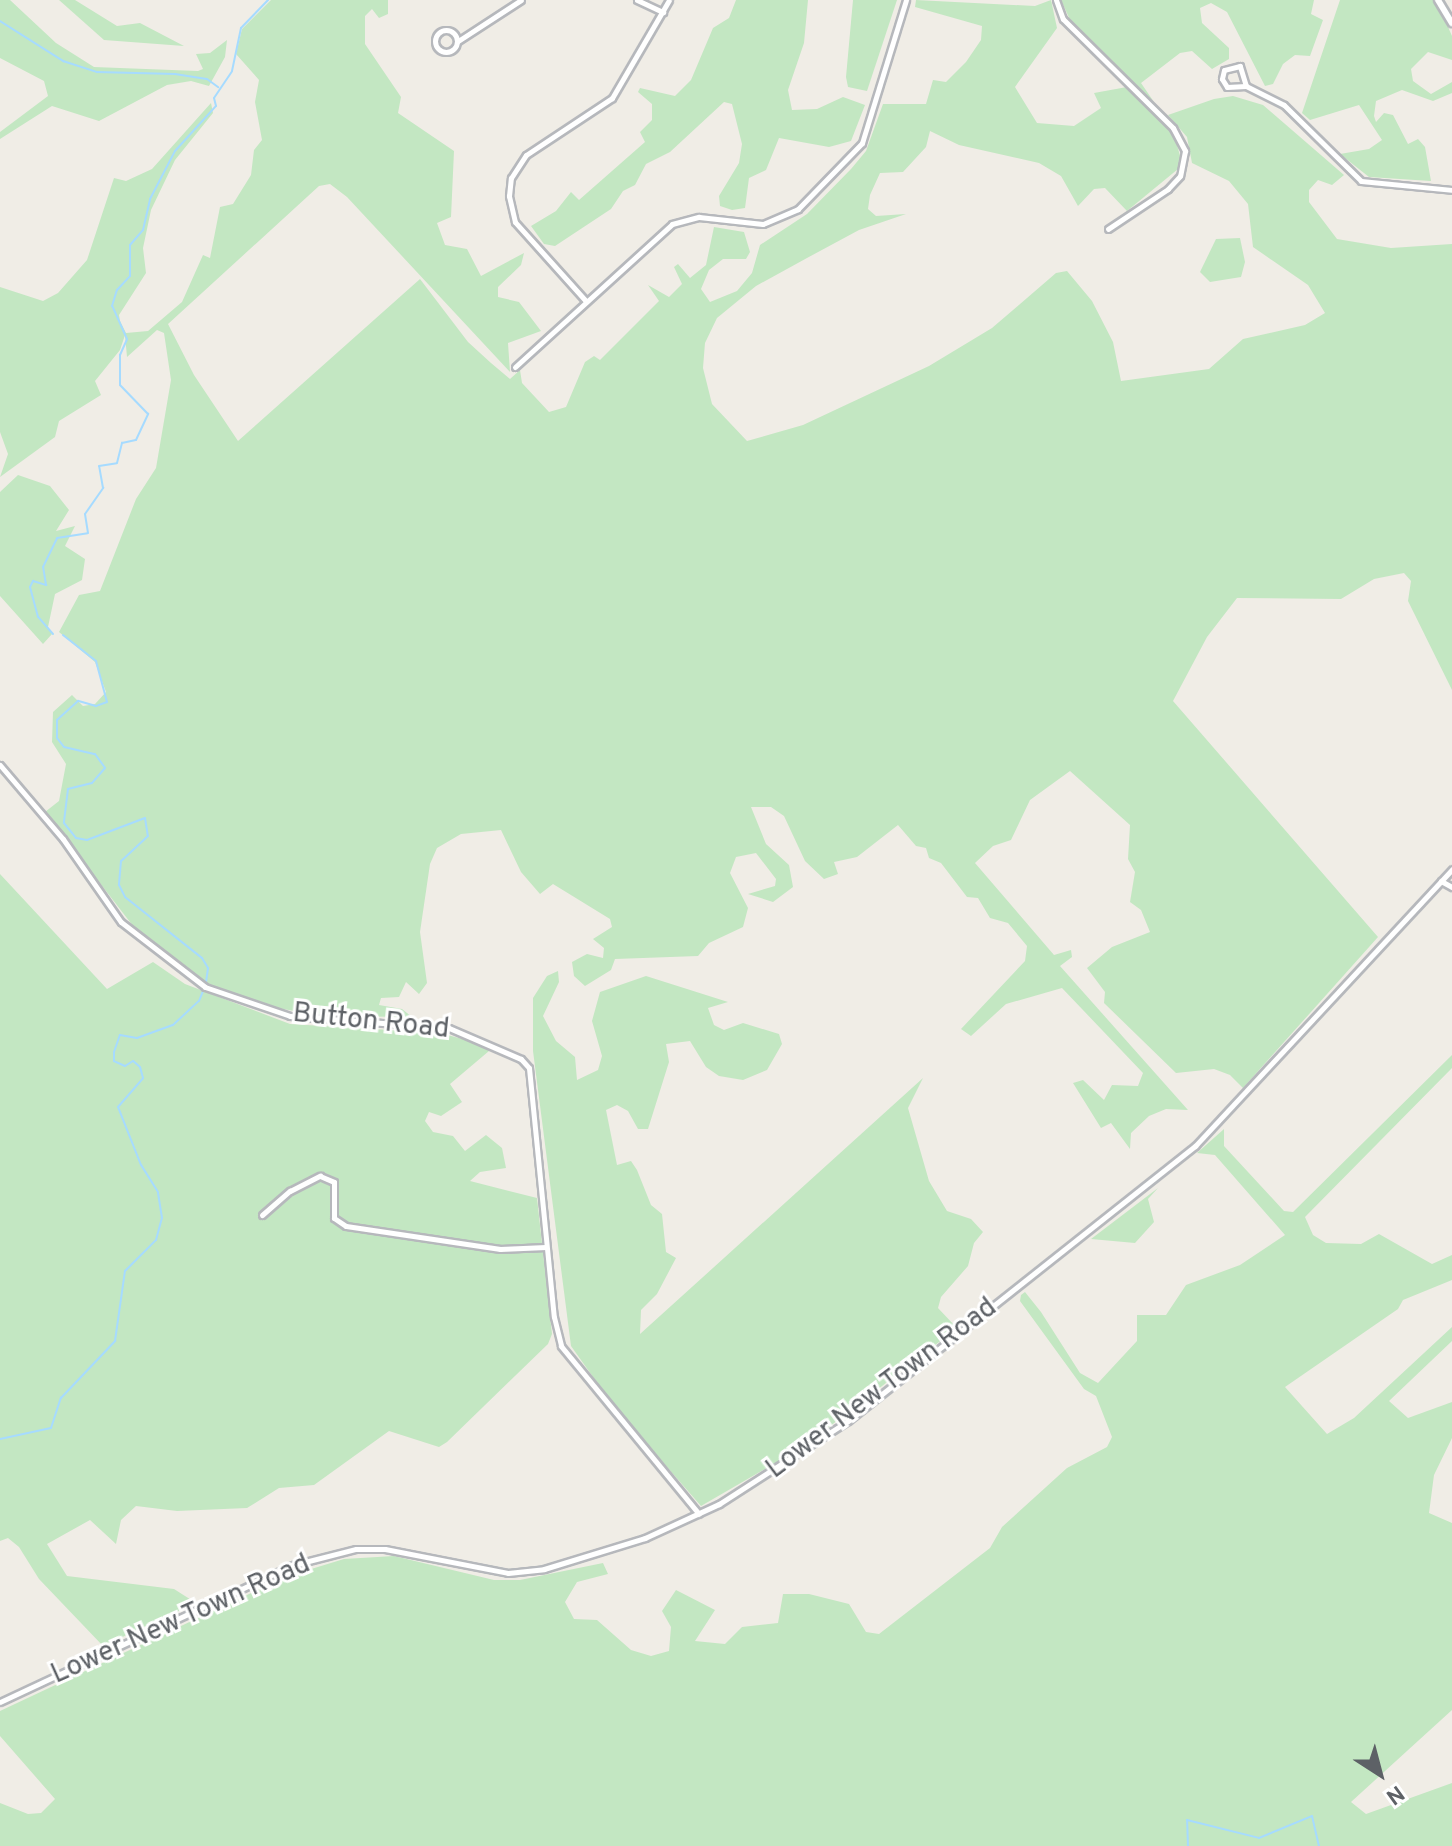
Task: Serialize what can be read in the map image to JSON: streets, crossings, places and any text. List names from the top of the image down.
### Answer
{
  "streets": {
    "street": ["Button Road", "Lower New Town Road"]
  },
  "crossings": [
    ["Button Road", "Lower New Town Road"]
  ],
  "north": "bottom right"
}
